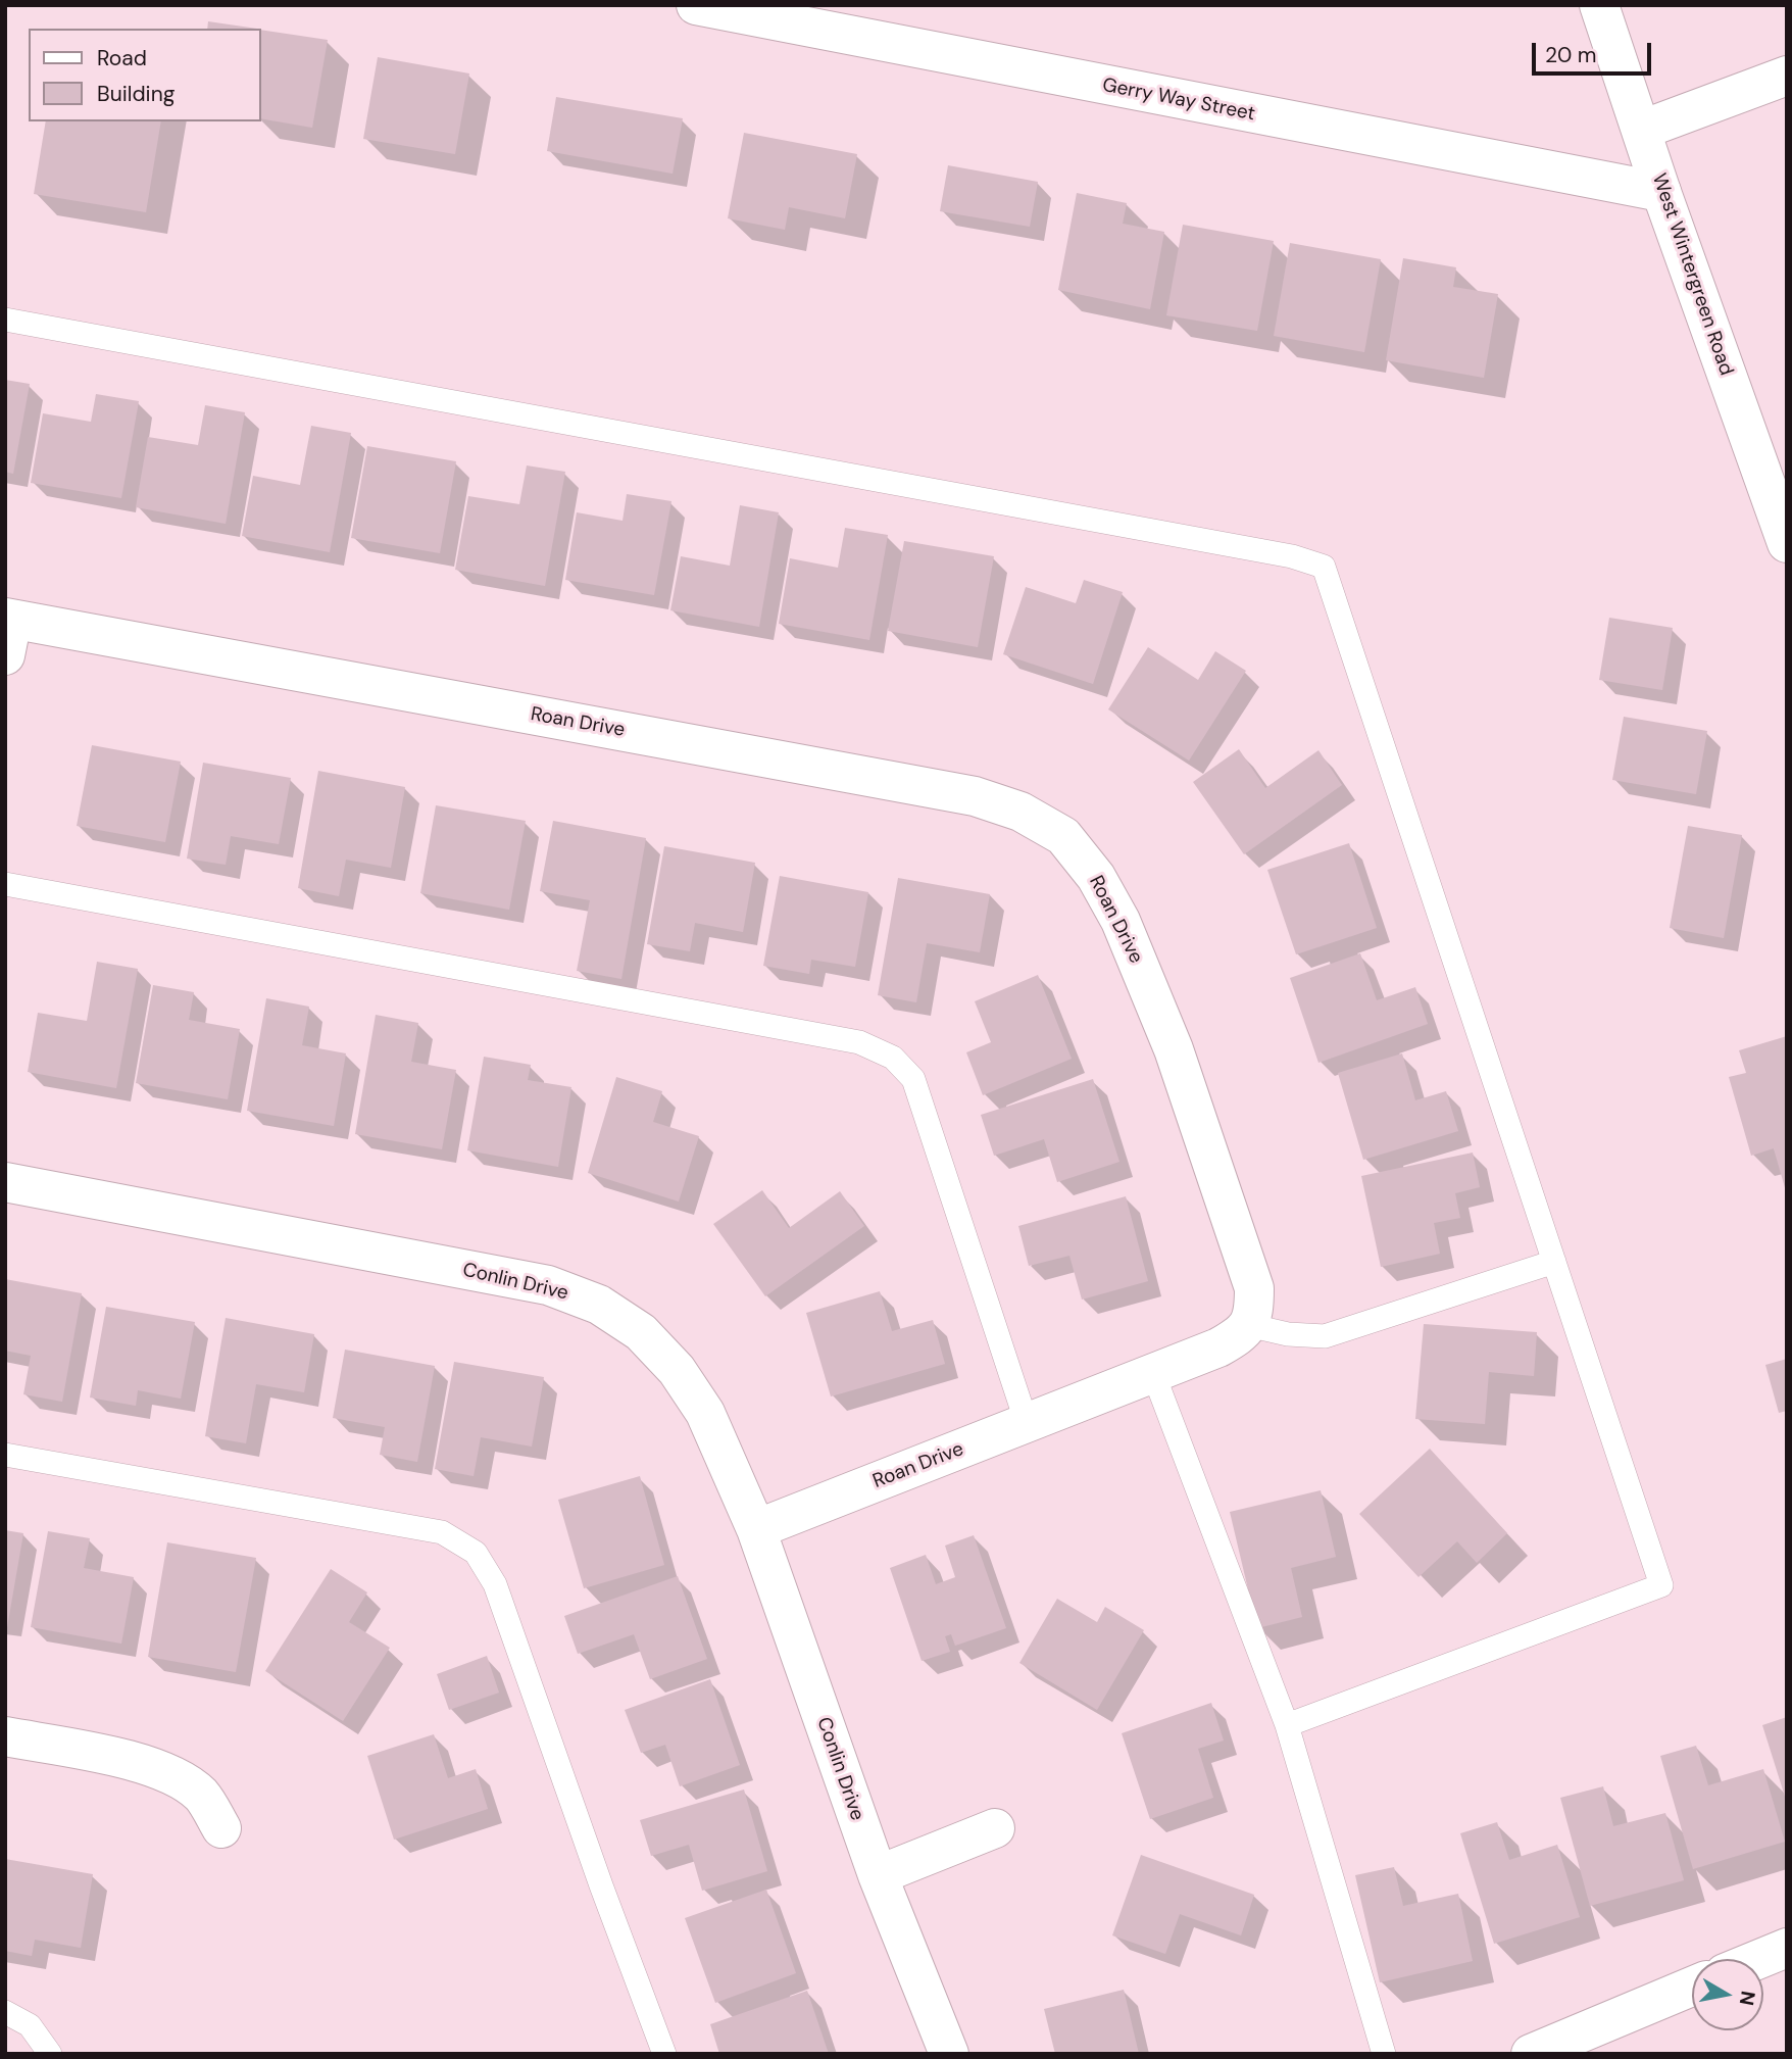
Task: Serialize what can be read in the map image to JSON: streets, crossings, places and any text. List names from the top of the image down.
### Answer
{
  "streets": {
    "street": [
      "Gerry Way Street",
      "West Wintergreen Road",
      "Roan Drive",
      "Conlin Drive"
    ]
  },
  "crossings": [
    ["Gerry Way Street", "West Wintergreen Road"],
    ["Roan Drive", "Conlin Drive"]
  ],
  "legend": ["Road", "Building"],
  "scale_bar": "20 m",
  "north": "right"
}
